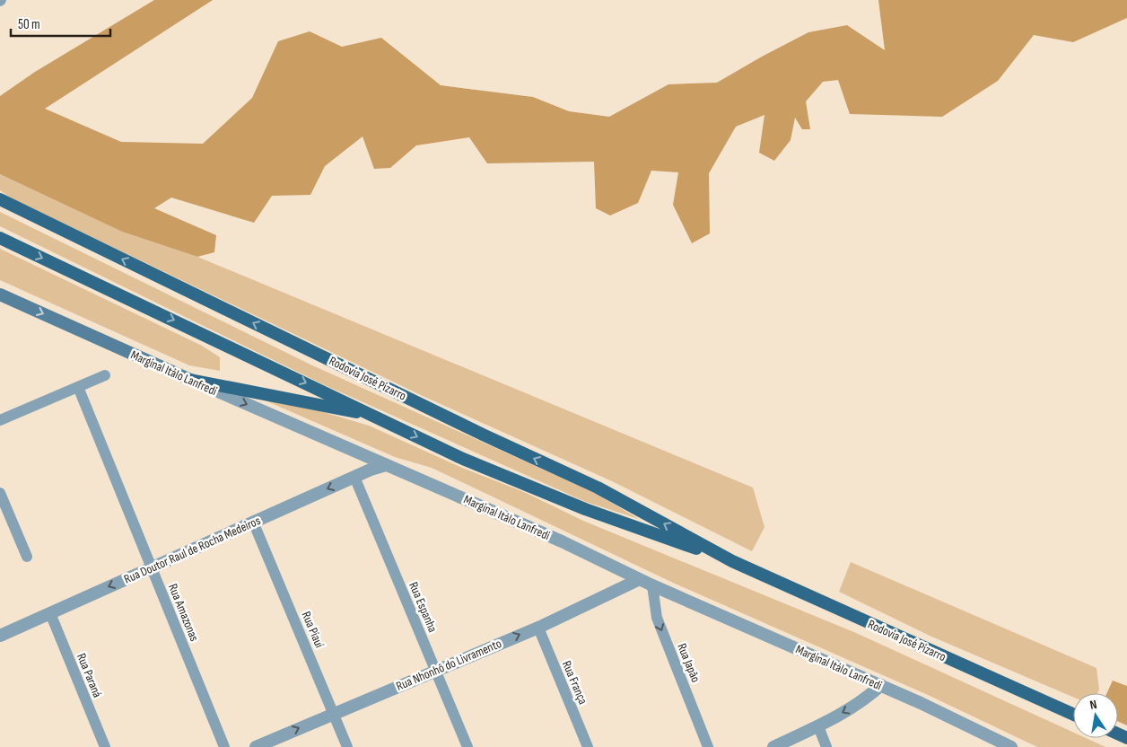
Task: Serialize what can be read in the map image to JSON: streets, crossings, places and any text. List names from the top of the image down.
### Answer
{
  "streets": {
    "main road": ["Marginal Itálo Lanfredi", "Rodovia José Pizarro"],
    "street": [
      "Rua Doutor Raul de Rocha Medeiros",
      "Rua Espanha",
      "Rua Amazonas",
      "Rua Piauí",
      "Rua Japão",
      "Rua Nhonhô do Livramento",
      "Rua Paraná",
      "Rua França"
    ]
  },
  "crossings": [
    ["Marginal Itálo Lanfredi", "Rua Doutor Raul de Rocha Medeiros"],
    ["Marginal Itálo Lanfredi", "Rua Japão"],
    ["Marginal Itálo Lanfredi", "Rua Nhonhô do Livramento"],
    ["Rua Doutor Raul de Rocha Medeiros", "Rua Espanha"],
    ["Rua Doutor Raul de Rocha Medeiros", "Rua Amazonas"],
    ["Rua Doutor Raul de Rocha Medeiros", "Rua Piauí"],
    ["Rua Doutor Raul de Rocha Medeiros", "Rua Paraná"],
    ["Rua Espanha", "Rua Nhonhô do Livramento"],
    ["Rua Piauí", "Rua Nhonhô do Livramento"],
    ["Rua Nhonhô do Livramento", "Rua França"]
  ],
  "one_way": ["Rua Doutor Raul de Rocha Medeiros", "Rua Japão", "Rua Nhonhô do Livramento"],
  "scale_bar": "50 m",
  "north": "top"
}
